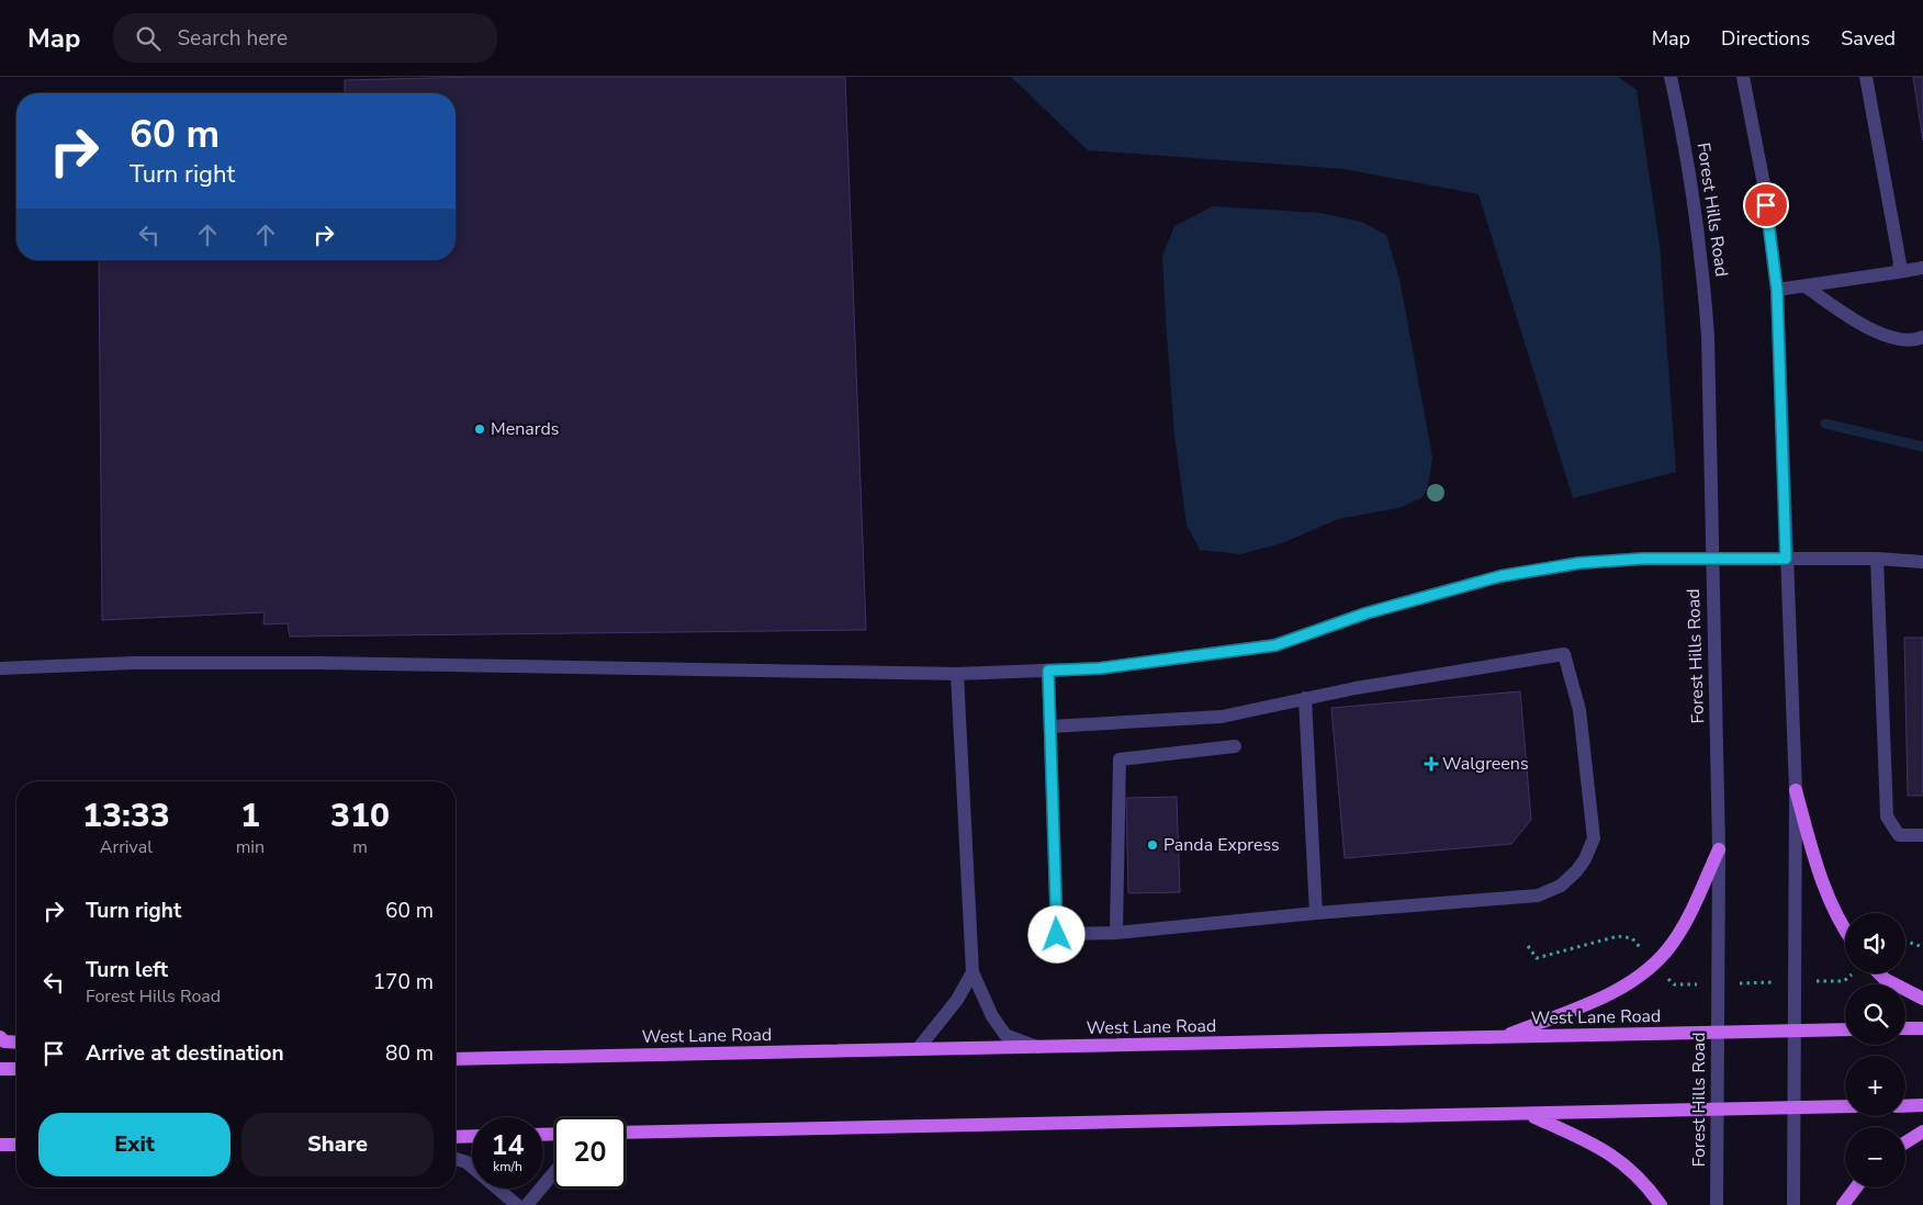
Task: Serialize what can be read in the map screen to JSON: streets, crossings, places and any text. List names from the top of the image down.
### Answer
{
  "streets": {
    "main road": ["West Lane Road"],
    "street": ["Forest Hills Road"]
  },
  "crossings": [
    ["Forest Hills Road", "West Lane Road"]
  ],
  "places": {
    "other": ["Menards", "Panda Express"],
    "health": ["Walgreens"]
  },
  "page": {
    "header": "Map",
    "search": "Search here",
    "nav": ["Map", "Directions", "Saved"],
    "turn": ["60 m", "Turn right"],
    "eta": [
      "13:33",
      "Arrival",
      "1",
      "min",
      "310",
      "m"
    ],
    "list": [
      {
        "name": "Turn right",
        "value": "60 m"
      },
      {
        "name": "Turn left",
        "note": "Forest Hills Road",
        "value": "170 m"
      },
      {
        "name": "Arrive at destination",
        "value": "80 m"
      }
    ],
    "map_buttons": ["+", "−"],
    "buttons": ["Exit", "Share"],
    "speed": "14 km/h",
    "limit": "20"
  }
}
